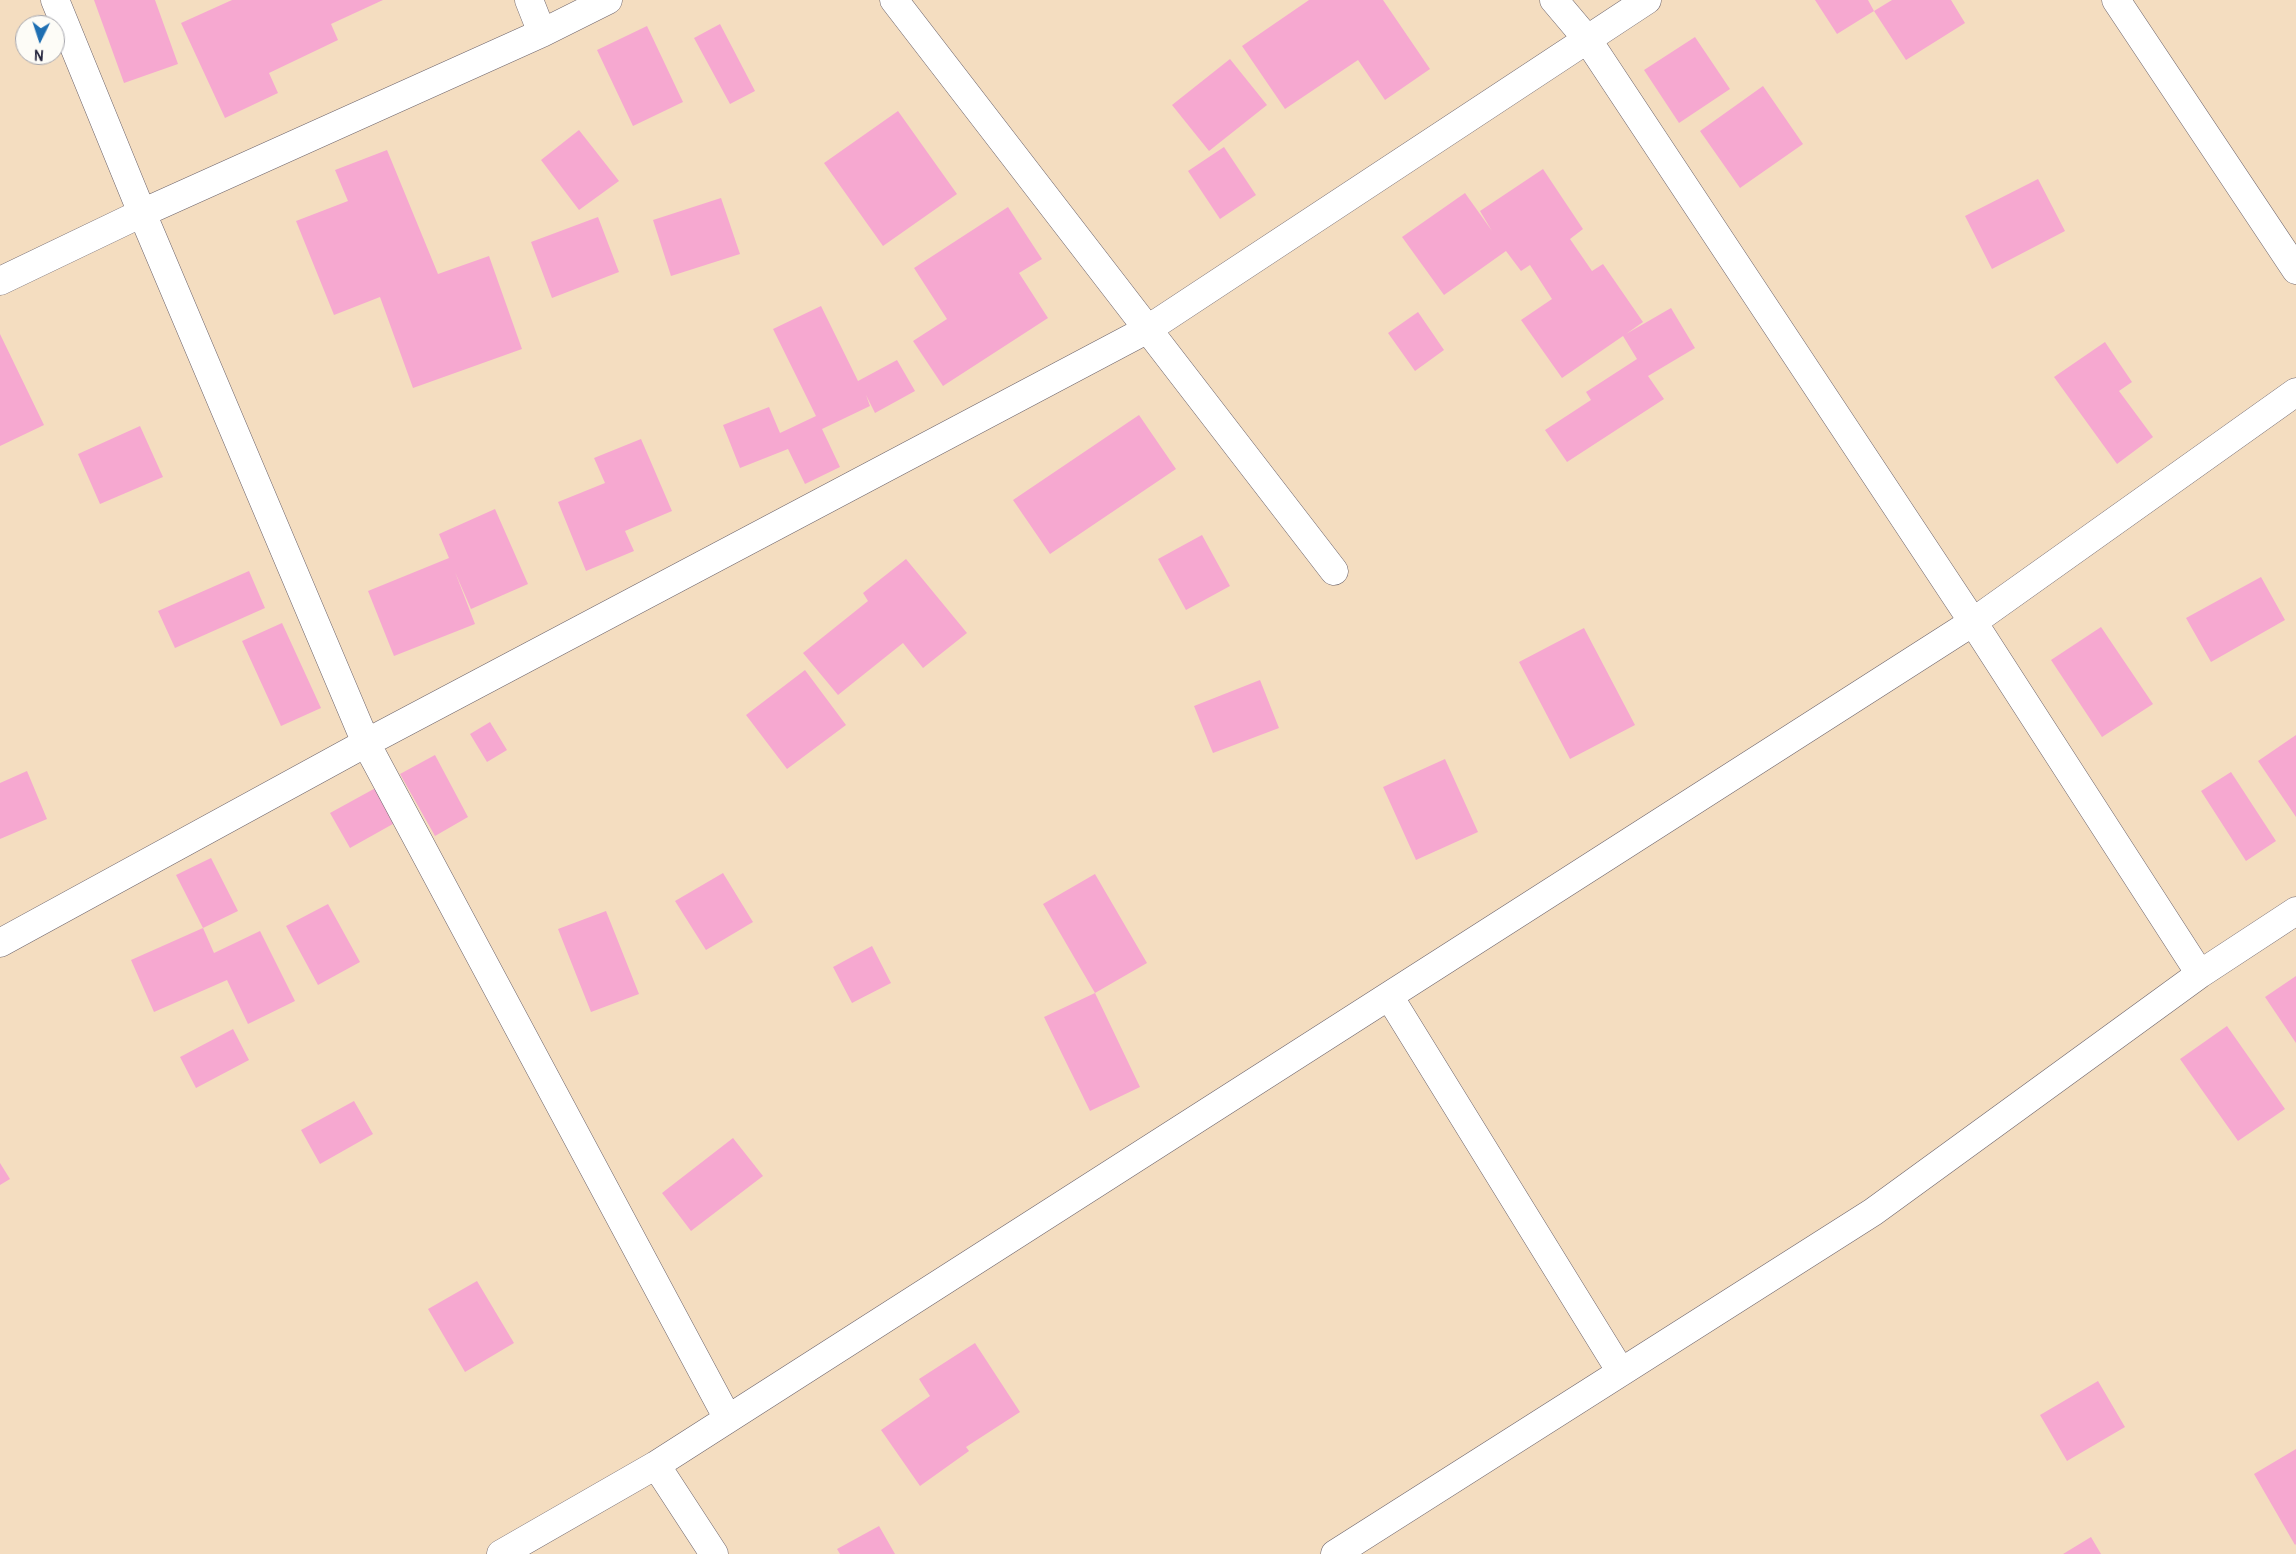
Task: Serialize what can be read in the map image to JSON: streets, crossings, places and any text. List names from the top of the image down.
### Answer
{
  "north": "bottom"
}
